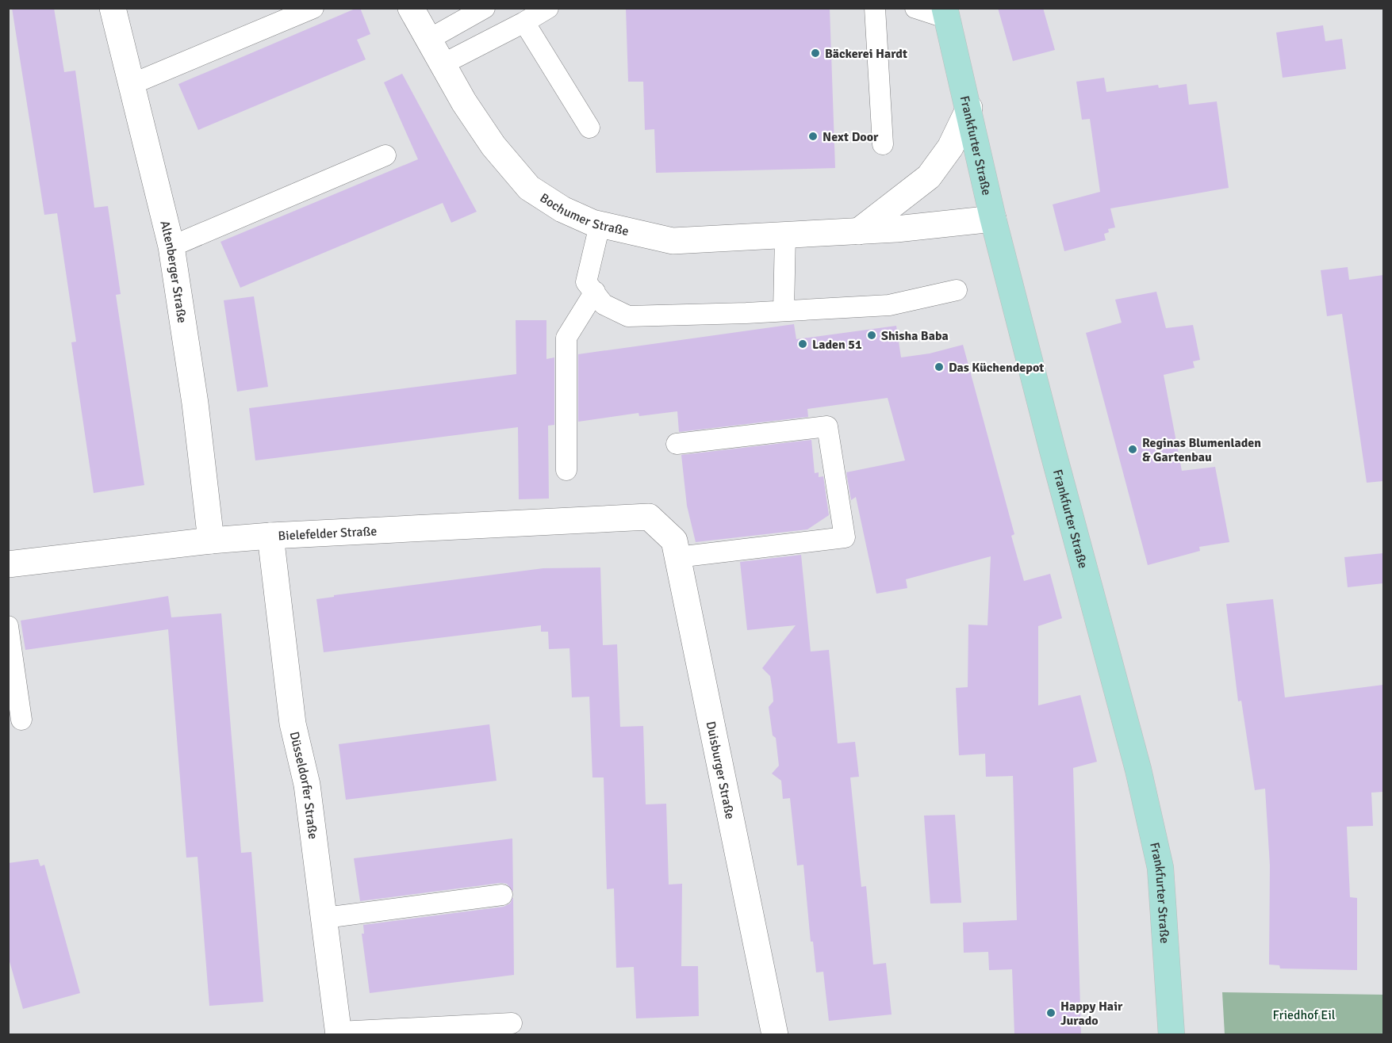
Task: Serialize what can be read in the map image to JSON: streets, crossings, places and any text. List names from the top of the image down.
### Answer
{
  "streets": {
    "main road": ["Frankfurter Straße"],
    "street": [
      "Bochumer Straße",
      "Altenberger Straße",
      "Bielefelder Straße",
      "Duisburger Straße",
      "Düsseldorfer Straße"
    ]
  },
  "crossings": [
    ["Frankfurter Straße", "Bochumer Straße"],
    ["Altenberger Straße", "Bielefelder Straße"],
    ["Bielefelder Straße", "Duisburger Straße"],
    ["Bielefelder Straße", "Düsseldorfer Straße"]
  ],
  "parks": ["Friedhof Eil"],
  "places": [
    "Bäckerei Hardt",
    "Next Door",
    "Shisha Baba",
    "Laden 51",
    "Das Küchendepot",
    "Reginas Blumenladen & Gartenbau",
    "Happy Hair Jurado"
  ]
}
